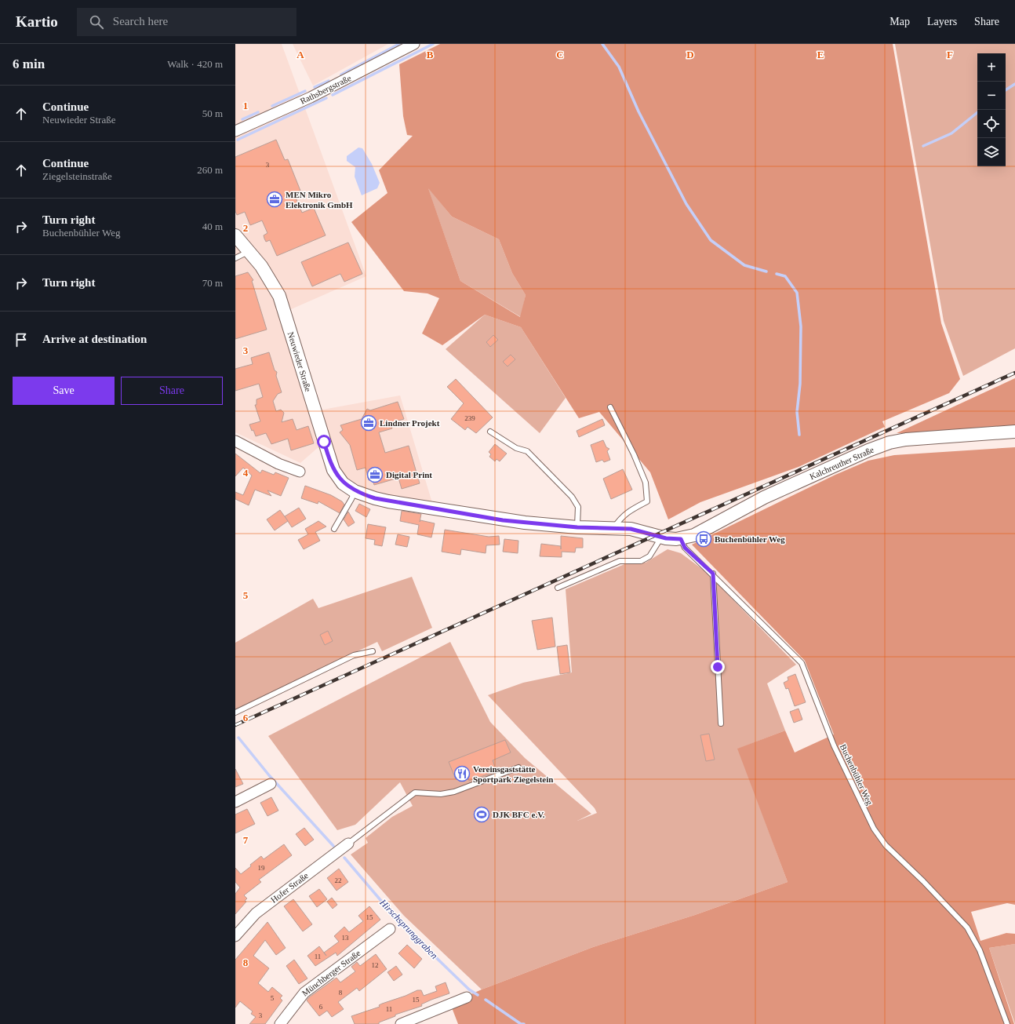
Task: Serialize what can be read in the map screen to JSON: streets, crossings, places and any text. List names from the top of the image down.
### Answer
{
  "streets": {
    "street": [
      "Rathsbergstraße",
      "Neuwieder Straße",
      "Kalchreuther Straße",
      "Hofer Straße",
      "Münchberger Straße"
    ],
    "lane": ["Buchenbühler Weg"]
  },
  "crossings": [
    ["Neuwieder Straße", "Kalchreuther Straße"],
    ["Neuwieder Straße", "Buchenbühler Weg"],
    ["Kalchreuther Straße", "Buchenbühler Weg"]
  ],
  "water": ["Hirschsprunggraben"],
  "places": {
    "office": ["MEN Mikro Elektronik GmbH", "Lindner Projekt", "Digital Print"],
    "bus stop": ["Buchenbühler Weg"],
    "restaurant": ["Vereinsgaststätte Sportpark Ziegelstein"],
    "sports": ["DJK BFC e.V."]
  },
  "house_numbers": [
    "3",
    "239",
    "19",
    "22",
    "15",
    "13",
    "11",
    "12",
    "8",
    "5",
    "15",
    "6",
    "11",
    "3"
  ],
  "page": {
    "header": "Kartio",
    "search": "Search here",
    "nav": ["Map", "Layers", "Share"],
    "heading": ["6 min", "Walk · 420 m"],
    "map_buttons": ["+", "−"],
    "list": [
      ["Continue", "Neuwieder Straße", "50 m"],
      ["Continue", "Ziegelsteinstraße", "260 m"],
      ["Turn right", "Buchenbühler Weg", "40 m"],
      ["Turn right", "70 m"],
      "Arrive at destination"
    ],
    "buttons": ["Save", "Share"]
  },
  "grid": {
    "columns": [
      "A",
      "B",
      "C",
      "D",
      "E",
      "F"
    ],
    "rows": [
      "1",
      "2",
      "3",
      "4",
      "5",
      "6",
      "7",
      "8"
    ]
  }
}
